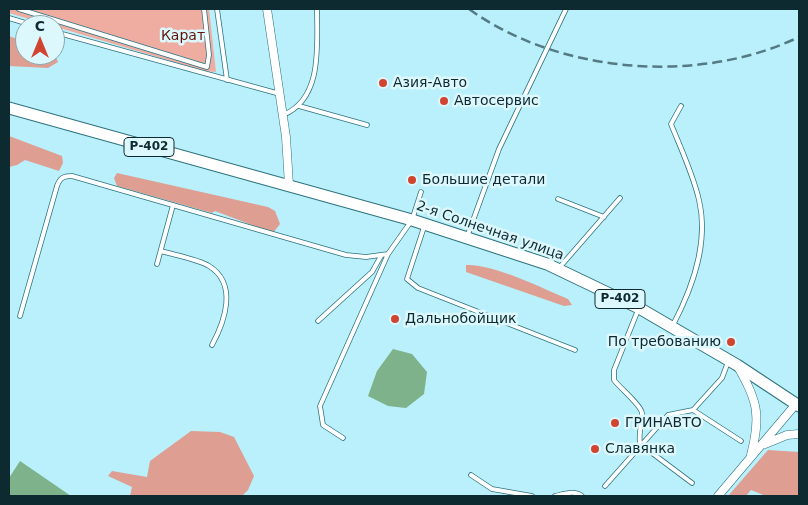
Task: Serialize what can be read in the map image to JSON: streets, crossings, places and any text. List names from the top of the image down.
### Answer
{
  "streets": {
    "main road": ["Р-402", "2-я Солнечная улица"]
  },
  "crossings": [
    ["Р-402", "2-я Солнечная улица"]
  ],
  "parks": ["Карат"],
  "places": [
    "Азия-Авто",
    "Автосервис",
    "Большие детали",
    "Дальнобойщик",
    "По требованию",
    "ГРИНАВТО",
    "Славянка"
  ],
  "north": "top"
}
